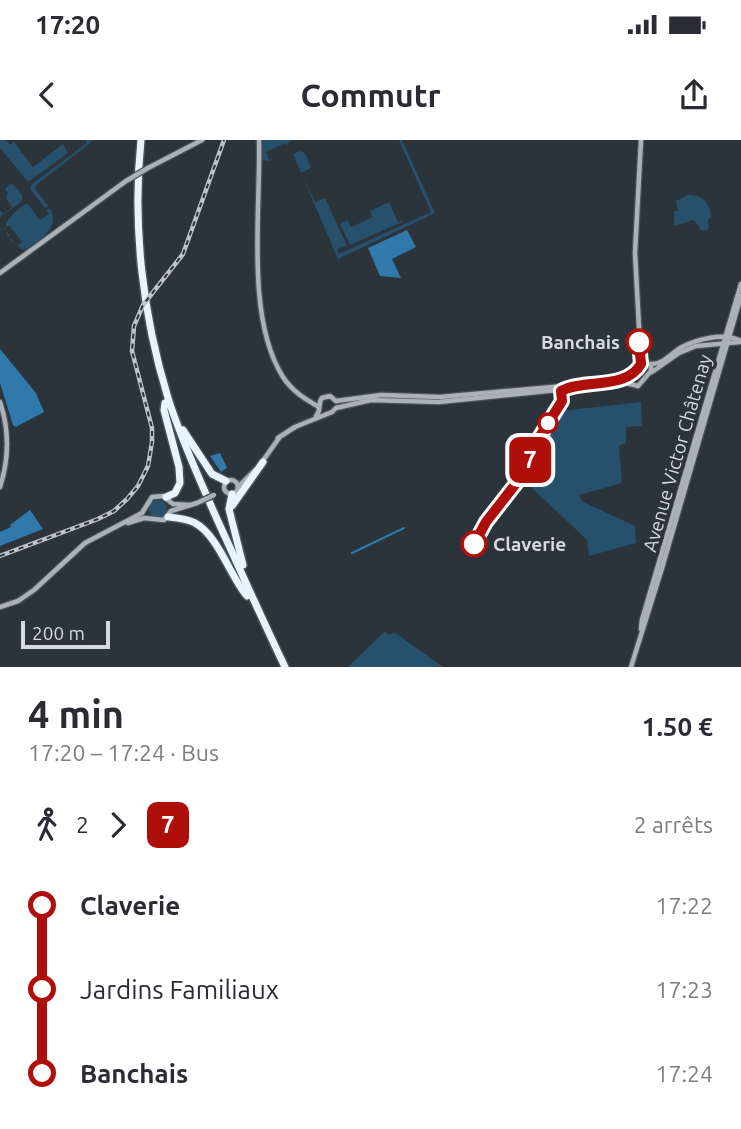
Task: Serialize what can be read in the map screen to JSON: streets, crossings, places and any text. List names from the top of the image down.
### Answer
{
  "streets": {
    "street": ["Avenue Victor Châtenay"]
  },
  "places": ["Banchais", "Claverie"],
  "lines": ["bus line 7"],
  "scale_bar": "200 m",
  "page": {
    "status": "17:20",
    "header": "Commutr",
    "on_map": "7",
    "scale": "200 m",
    "heading": ["4 min", "17:20 – 17:24 · Bus", "1.50 €"],
    "legs": ["2", "7", "2 arrêts"],
    "list": [
      {
        "name": "Claverie",
        "value": "17:22"
      },
      {
        "name": "Jardins Familiaux",
        "value": "17:23"
      },
      {
        "name": "Banchais",
        "value": "17:24"
      }
    ]
  }
}
